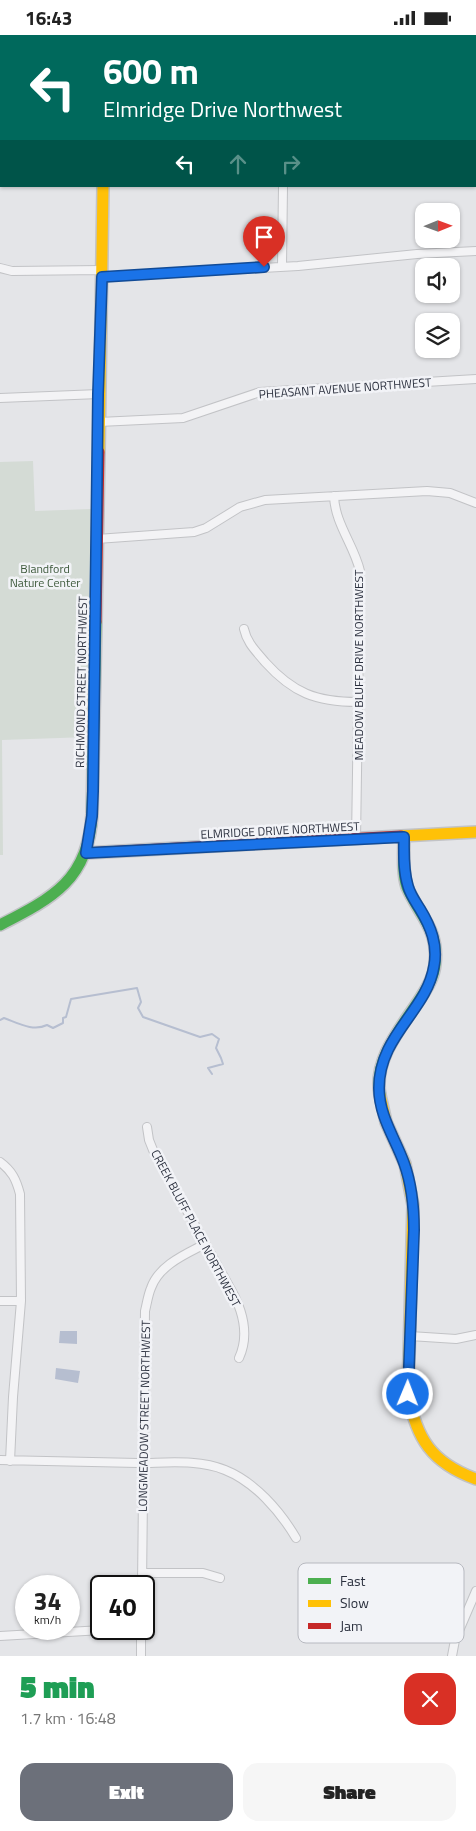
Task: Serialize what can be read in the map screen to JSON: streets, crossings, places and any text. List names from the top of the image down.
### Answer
{
  "streets": {
    "street": [
      "PHEASANT AVENUE NORTHWEST",
      "MEADOW BLUFF DRIVE NORTHWEST",
      "RICHMOND STREET NORTHWEST",
      "ELMRIDGE DRIVE NORTHWEST",
      "CREEK BLUFF PLACE NORTHWEST",
      "LONGMEADOW STREET NORTHWEST"
    ]
  },
  "crossings": [
    ["PHEASANT AVENUE NORTHWEST", "RICHMOND STREET NORTHWEST"],
    ["MEADOW BLUFF DRIVE NORTHWEST", "ELMRIDGE DRIVE NORTHWEST"],
    ["RICHMOND STREET NORTHWEST", "ELMRIDGE DRIVE NORTHWEST"],
    ["CREEK BLUFF PLACE NORTHWEST", "LONGMEADOW STREET NORTHWEST"]
  ],
  "parks": ["Blandford Nature Center"],
  "legend": ["Fast", "Slow", "Jam"],
  "north": "right",
  "page": {
    "status": "16:43",
    "turn": ["600 m", "Elmridge Drive Northwest"],
    "speed": "34 km/h",
    "limit": "40",
    "heading": ["5 min", "1.7 km · 16:48"],
    "buttons": ["Exit", "Share"]
  }
}
